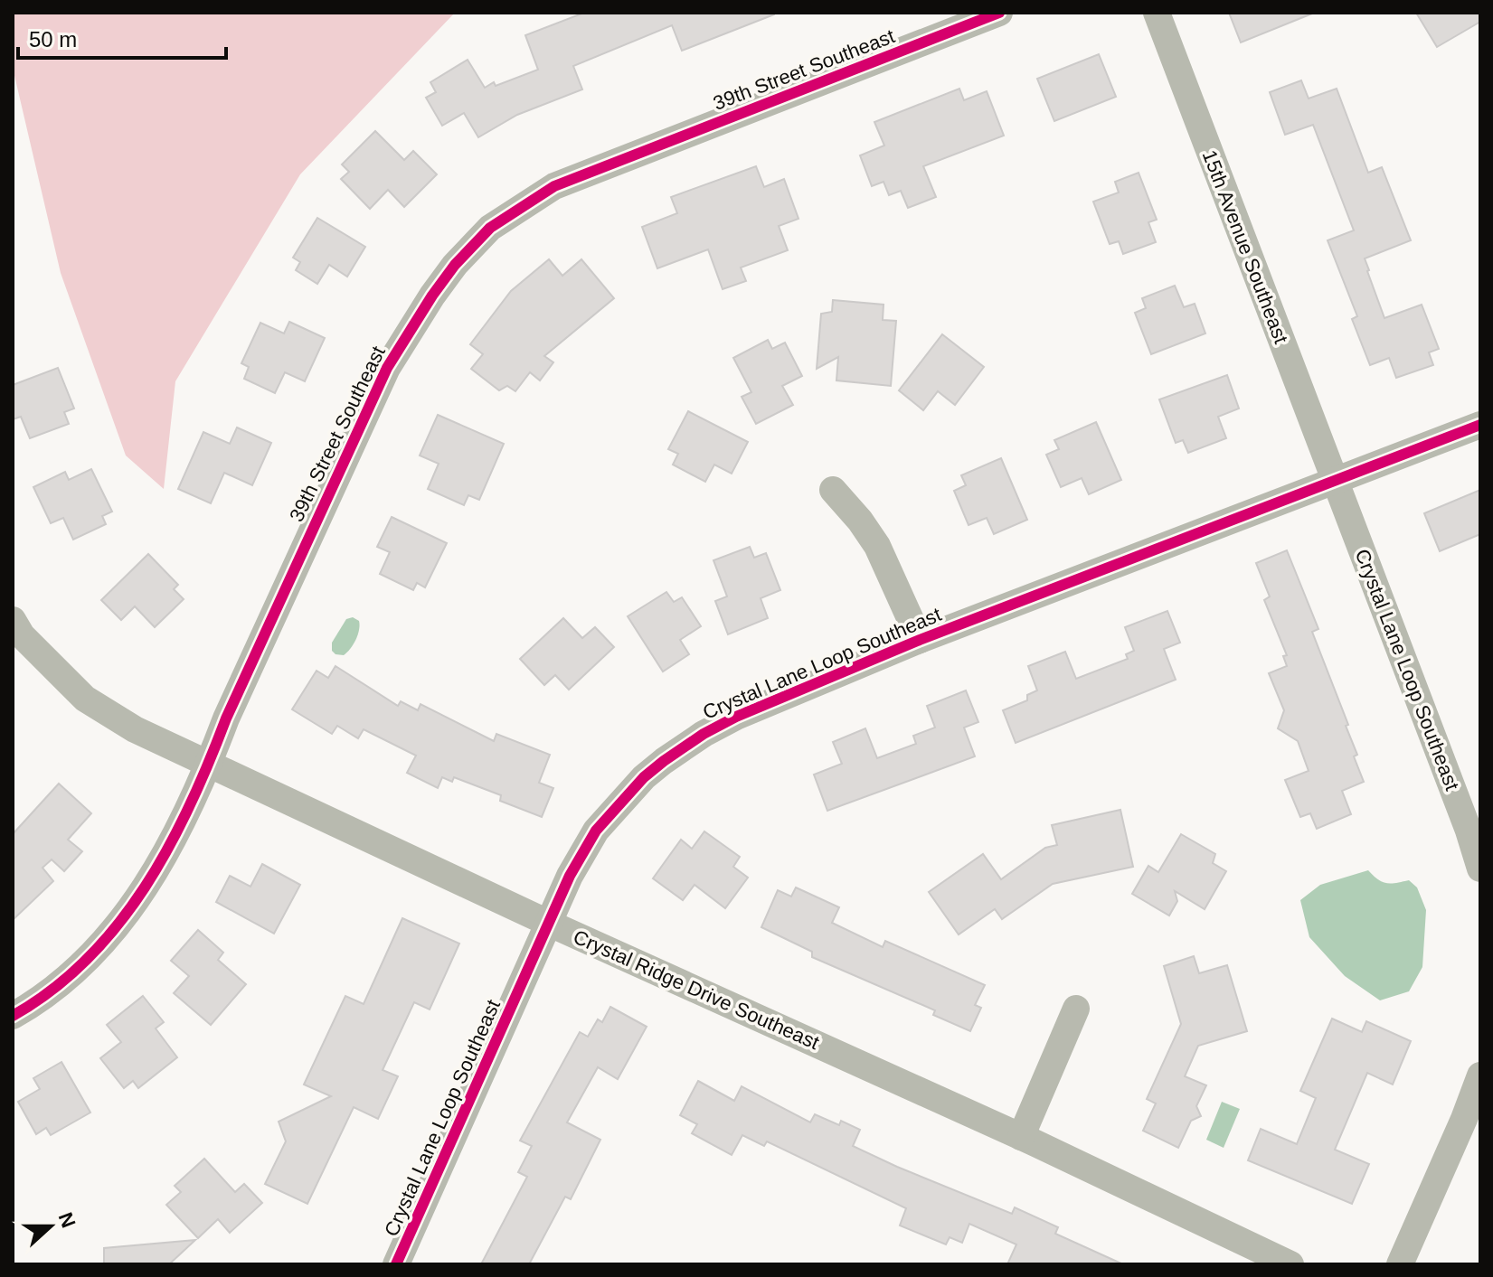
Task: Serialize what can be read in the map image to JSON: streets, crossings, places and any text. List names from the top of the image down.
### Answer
{
  "streets": {
    "street": [
      "39th Street Southeast",
      "15th Avenue Southeast",
      "Crystal Lane Loop Southeast",
      "Crystal Ridge Drive Southeast"
    ]
  },
  "crossings": [
    ["39th Street Southeast", "Crystal Ridge Drive Southeast"],
    ["15th Avenue Southeast", "Crystal Lane Loop Southeast"],
    ["Crystal Lane Loop Southeast", "Crystal Ridge Drive Southeast"]
  ],
  "scale_bar": "50 m",
  "north": "right"
}
